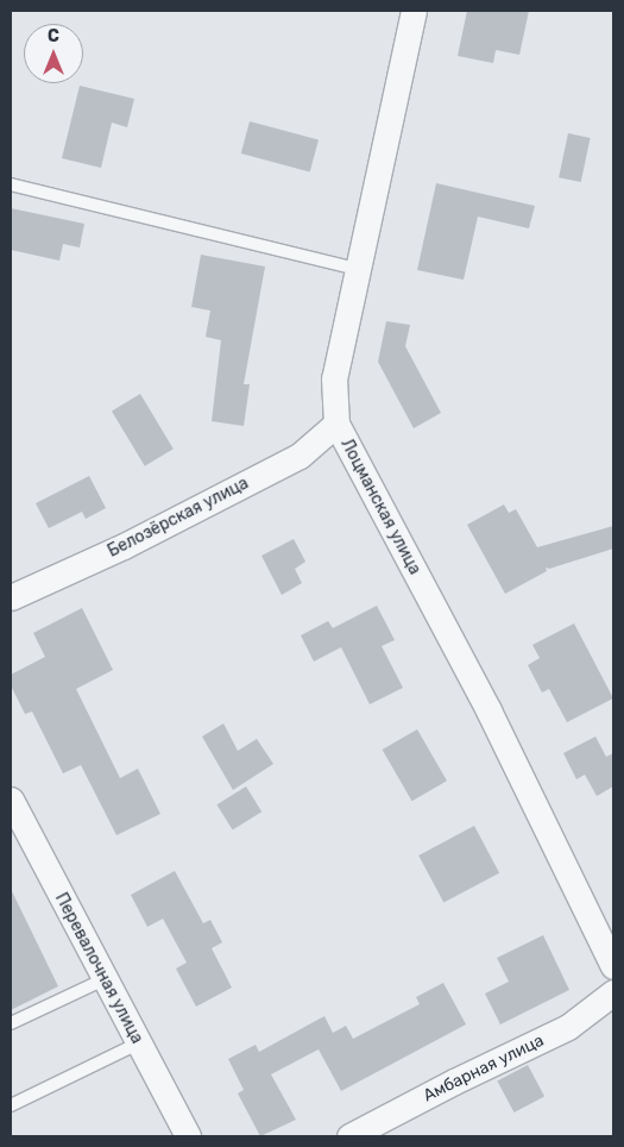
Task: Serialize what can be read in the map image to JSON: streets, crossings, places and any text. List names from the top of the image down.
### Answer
{
  "streets": {
    "street": [
      "Лоцманская улица",
      "Белозёрская улица",
      "Перевалочная улица",
      "Амбарная улица"
    ]
  },
  "crossings": [
    ["Лоцманская улица", "Белозёрская улица"]
  ],
  "north": "top"
}
